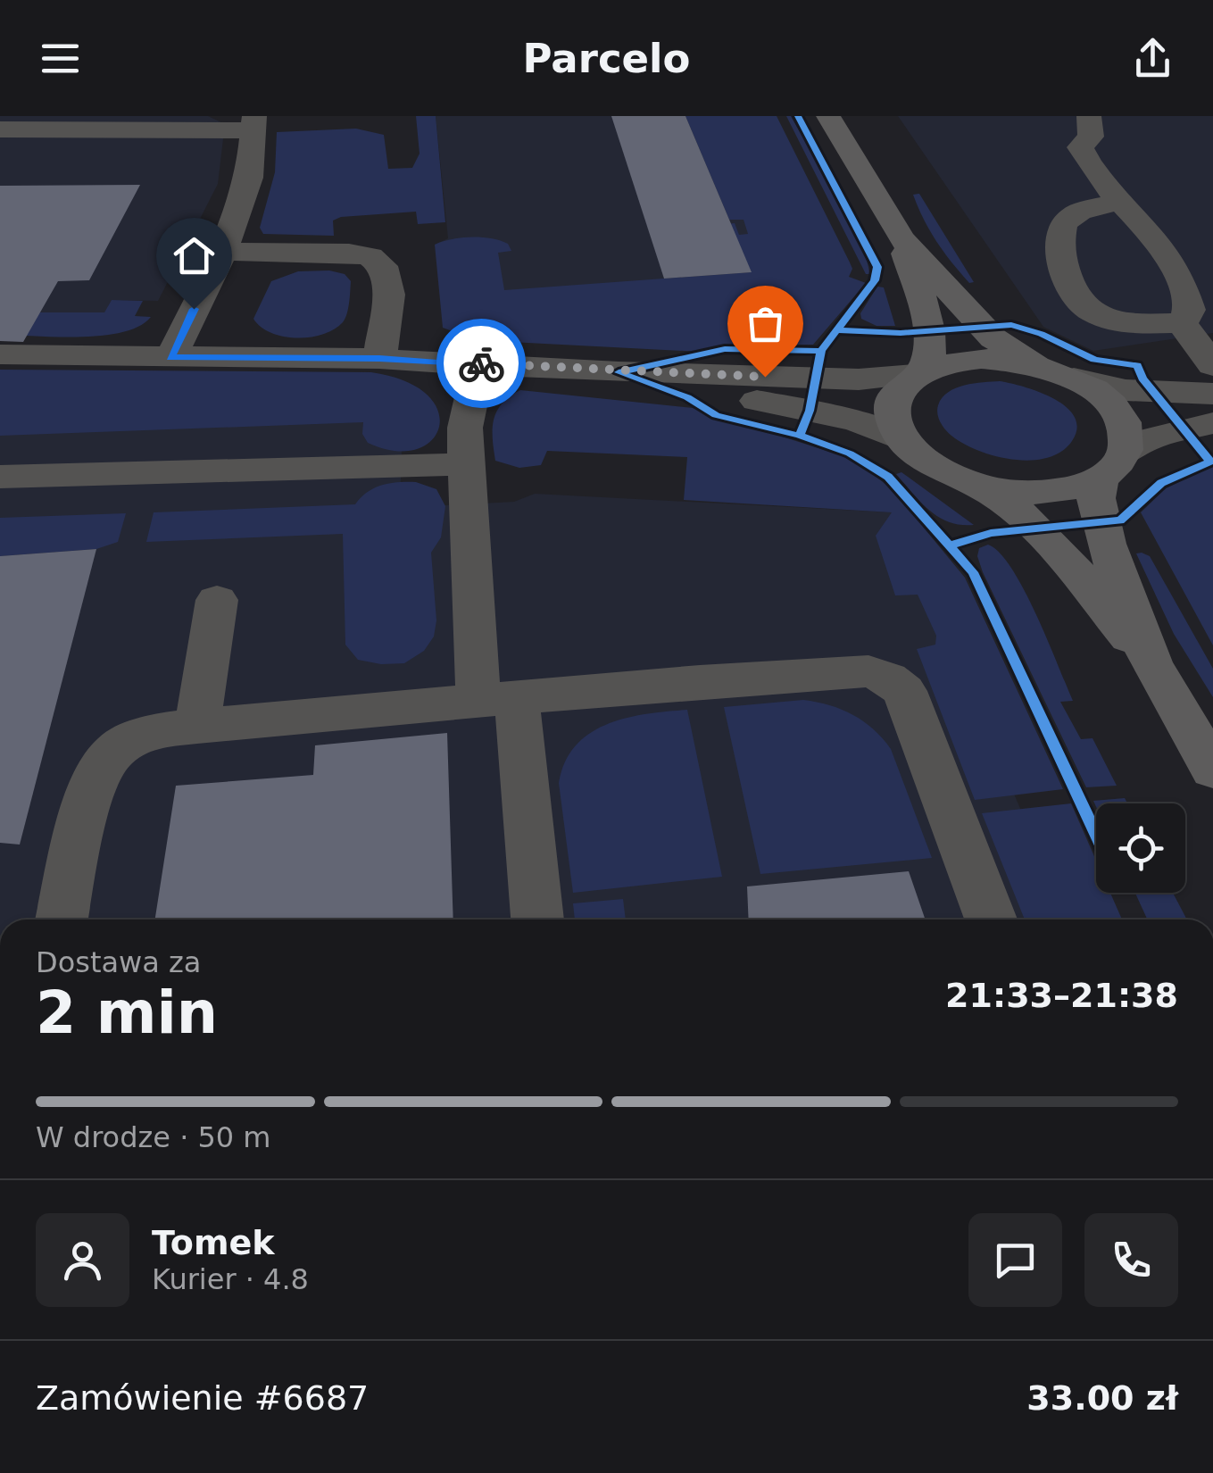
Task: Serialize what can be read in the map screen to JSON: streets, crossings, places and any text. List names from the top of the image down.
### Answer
{
  "page": {
    "header": "Parcelo",
    "heading": ["2 min", "Dostawa za", "21:33–21:38"],
    "panel": [
      "Tomek",
      "Kurier · 4.8",
      "Zamówienie #6687",
      "33.00 zł"
    ],
    "bar": "W drodze · 50 m"
  }
}
